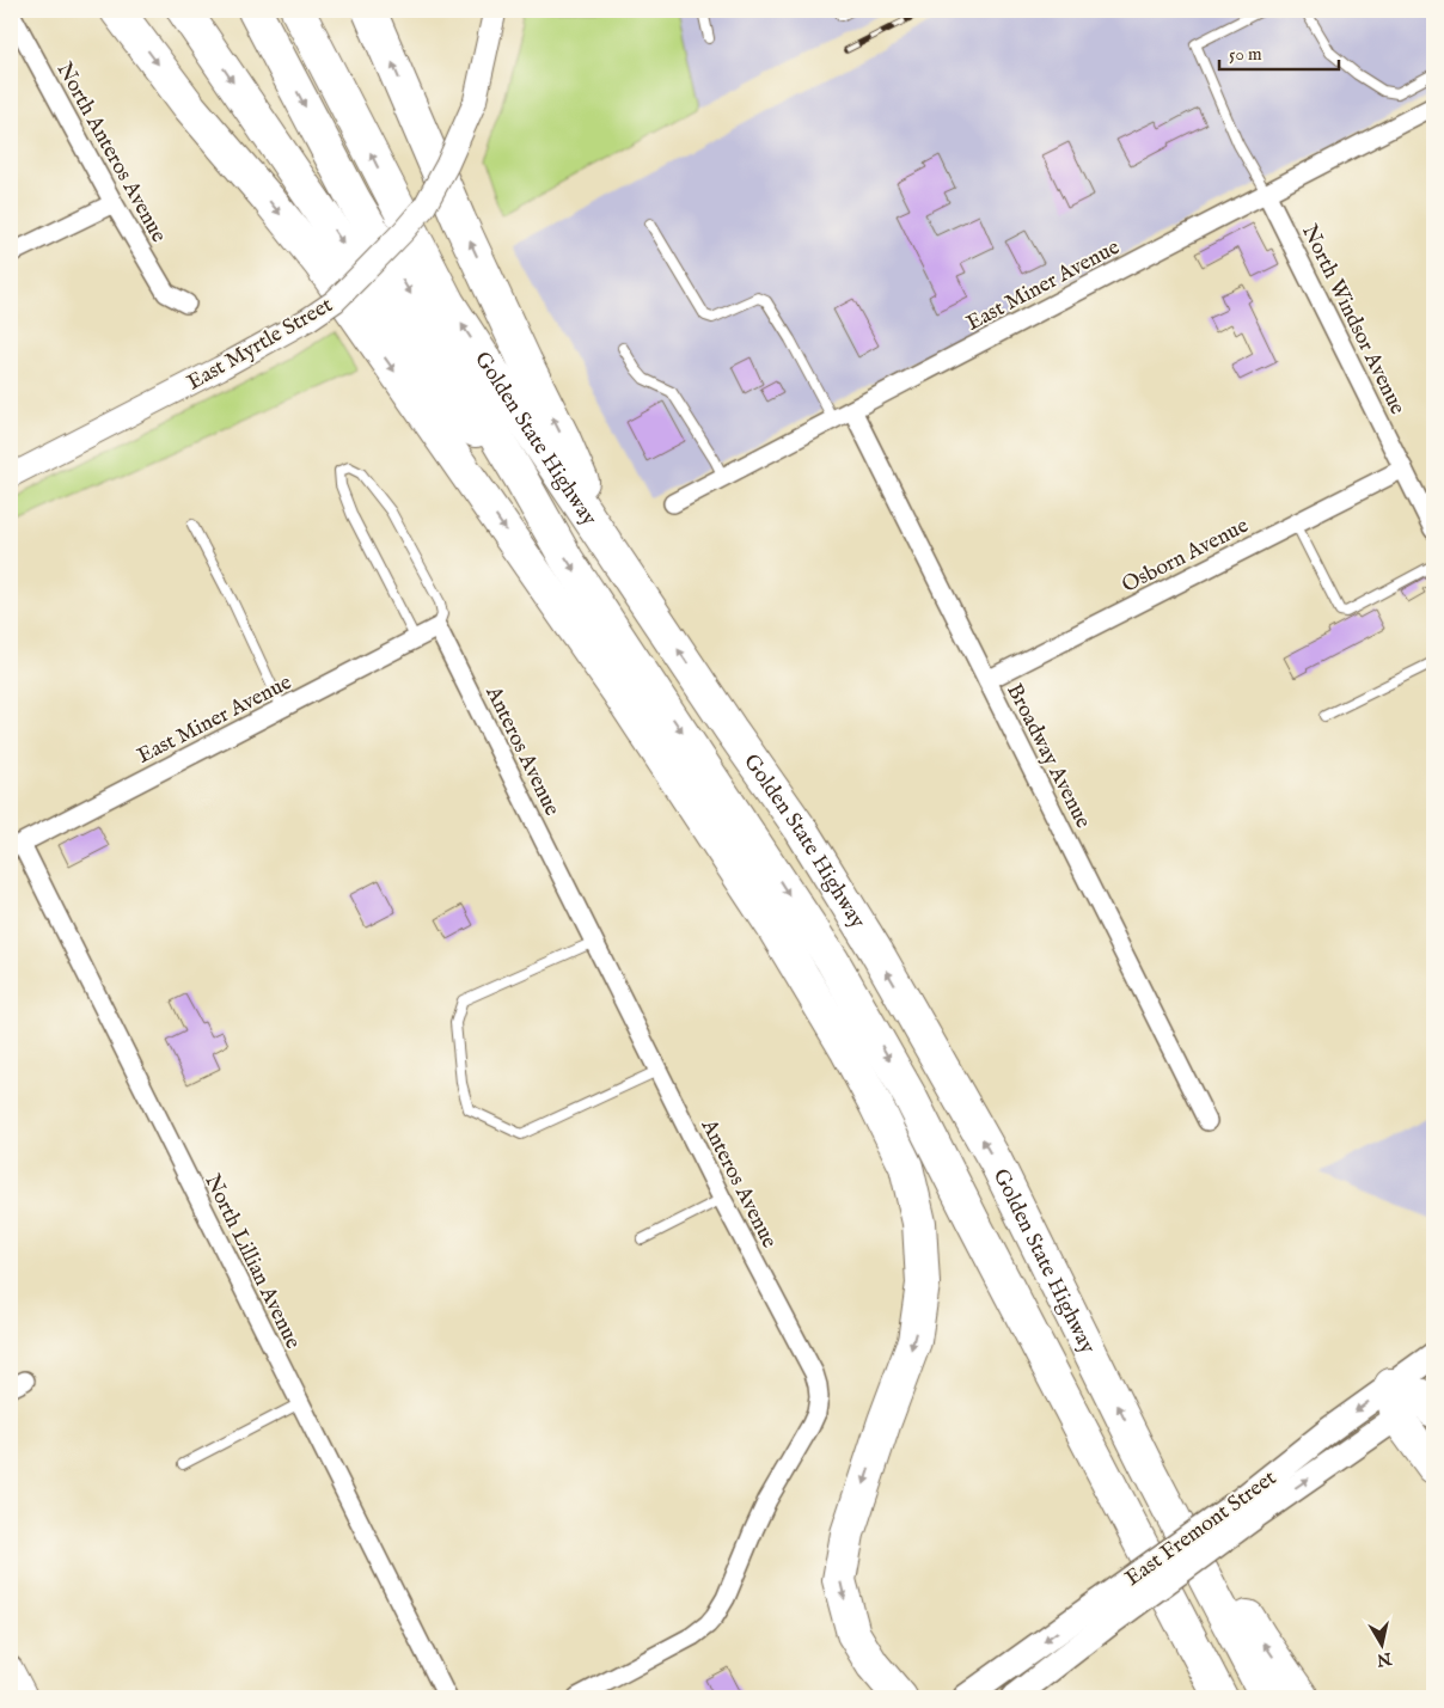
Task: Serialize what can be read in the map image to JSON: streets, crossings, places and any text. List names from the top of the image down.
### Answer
{
  "streets": {
    "highway": ["Golden State Highway"],
    "main road": ["East Fremont Street"],
    "street": [
      "North Anteros Avenue",
      "East Miner Avenue",
      "North Windsor Avenue",
      "East Myrtle Street",
      "Osborn Avenue",
      "Anteros Avenue",
      "Broadway Avenue",
      "North Lillian Avenue"
    ]
  },
  "crossings": [
    ["East Miner Avenue", "North Windsor Avenue"],
    ["East Miner Avenue", "Anteros Avenue"],
    ["East Miner Avenue", "Broadway Avenue"],
    ["East Miner Avenue", "North Lillian Avenue"],
    ["North Windsor Avenue", "Osborn Avenue"],
    ["Osborn Avenue", "Broadway Avenue"]
  ],
  "scale_bar": "50 m",
  "north": "bottom"
}
